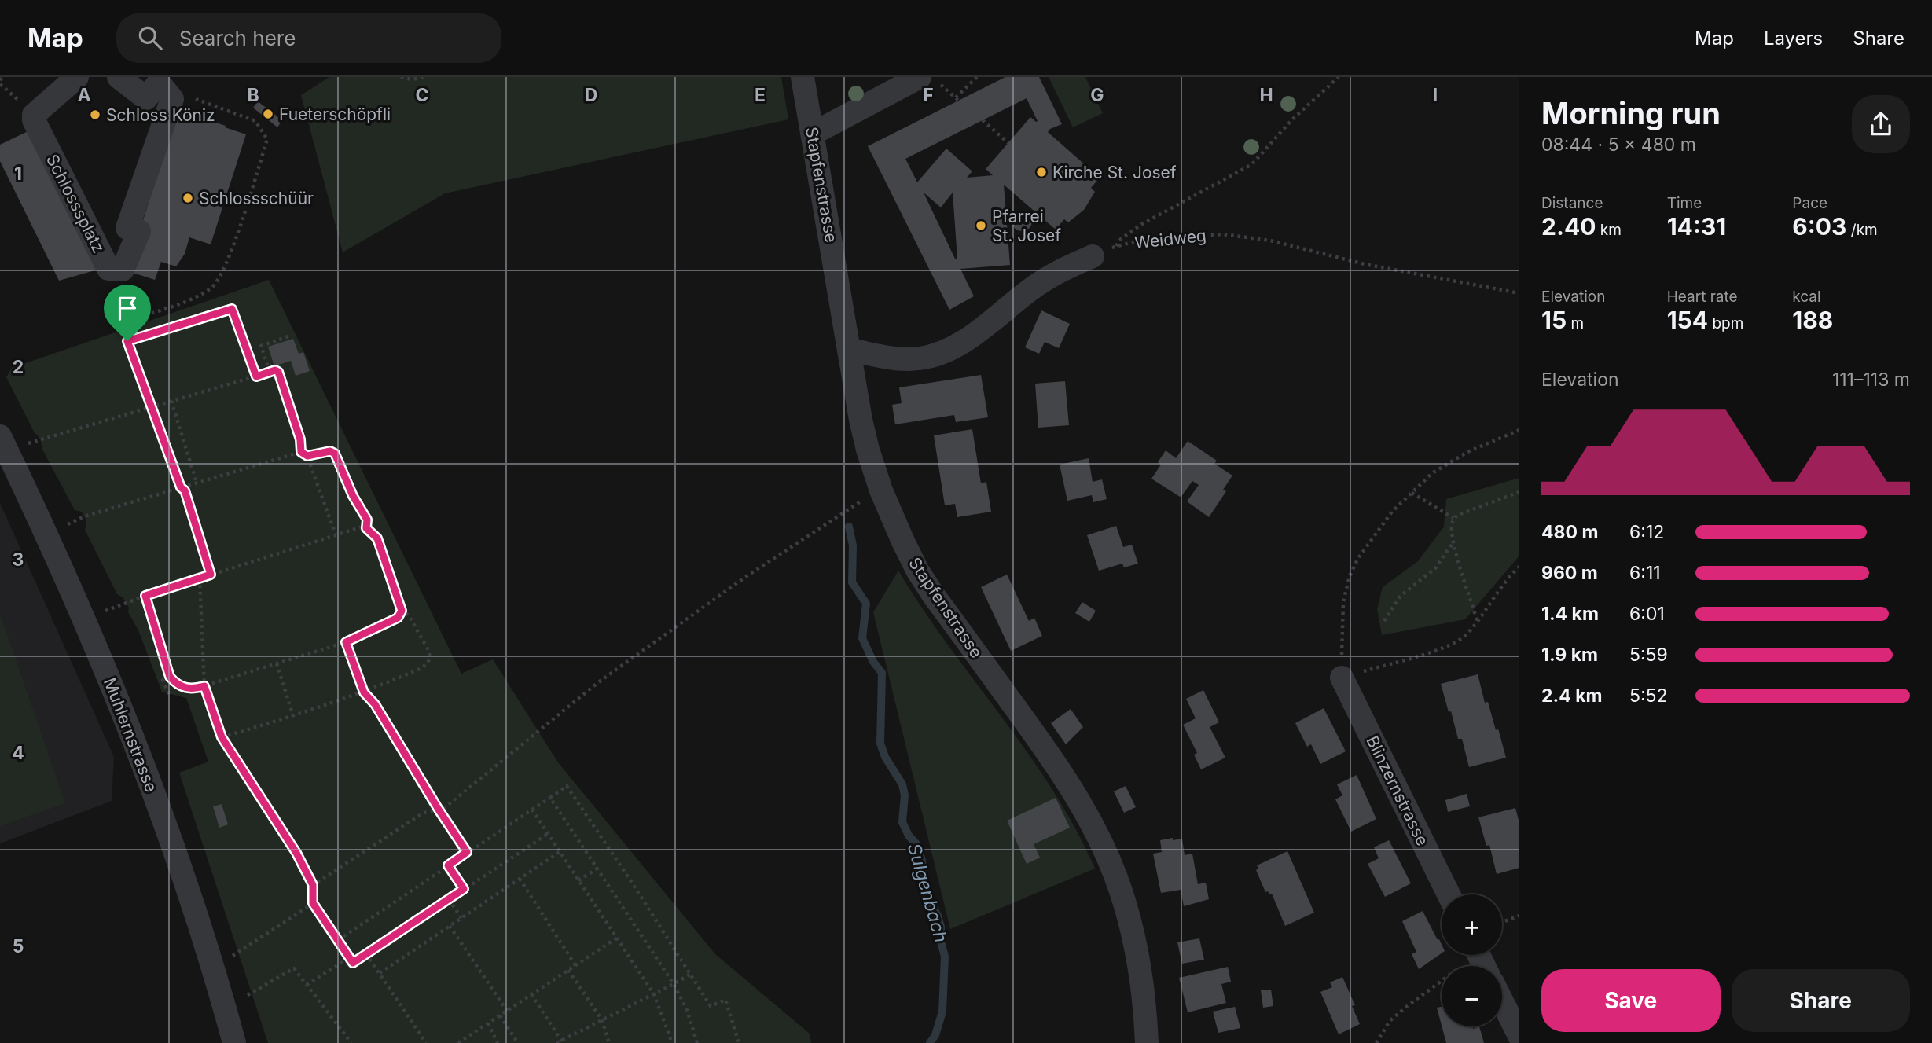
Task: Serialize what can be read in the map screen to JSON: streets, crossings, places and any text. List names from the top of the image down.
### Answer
{
  "streets": {
    "street": [
      "Stapfenstrasse",
      "Schlosssplatz",
      "Muhlernstrasse",
      "Blinzernstrasse"
    ],
    "path": ["Weidweg"]
  },
  "water": ["Sulgenbach"],
  "places": [
    "Fueterschöpfli",
    "Schloss Köniz",
    "Kirche St. Josef",
    "Schlossschüür",
    "Pfarrei St. Josef"
  ],
  "page": {
    "header": "Map",
    "search": "Search here",
    "nav": ["Map", "Layers", "Share"],
    "heading": ["Morning run", "08:44 · 5 × 480 m"],
    "stats": [
      ["Distance", "2.40 km"],
      ["Time", "14:31"],
      ["Pace", "6:03 /km"],
      ["Elevation", "15 m"],
      ["Heart rate", "154 bpm"],
      ["kcal", "188"]
    ],
    "chart": ["Elevation", "111–113 m"],
    "list": [
      {
        "name": "480 m",
        "note": "6:12"
      },
      {
        "name": "960 m",
        "note": "6:11"
      },
      {
        "name": "1.4 km",
        "note": "6:01"
      },
      {
        "name": "1.9 km",
        "note": "5:59"
      },
      {
        "name": "2.4 km",
        "note": "5:52"
      }
    ],
    "map_buttons": ["+", "−"],
    "buttons": ["Save", "Share"]
  },
  "grid": {
    "columns": [
      "A",
      "B",
      "C",
      "D",
      "E",
      "F",
      "G",
      "H",
      "I"
    ],
    "rows": [
      "1",
      "2",
      "3",
      "4",
      "5"
    ]
  }
}
